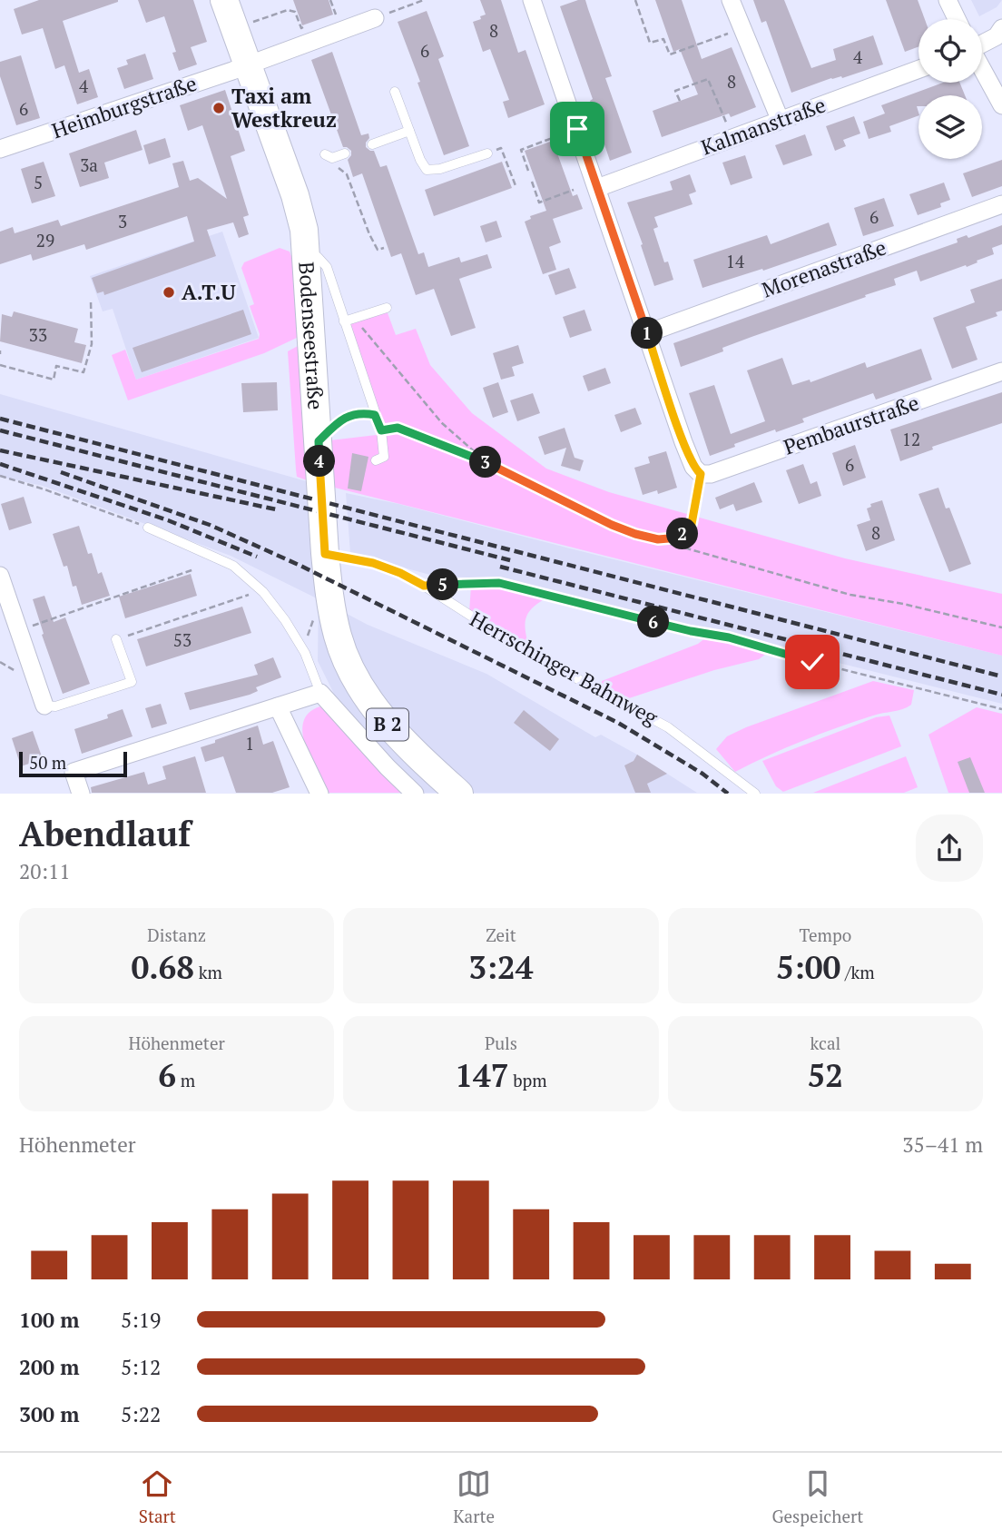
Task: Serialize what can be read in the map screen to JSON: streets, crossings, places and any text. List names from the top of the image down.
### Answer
{
  "streets": {
    "main road": ["Bodenseestraße", "B 2"],
    "street": [
      "Heimburgstraße",
      "Kalmanstraße",
      "Morenastraße",
      "Pembaurstraße"
    ],
    "lane": ["Herrschinger Bahnweg"]
  },
  "crossings": [
    ["Heimburgstraße", "Bodenseestraße"],
    ["Bodenseestraße", "Herrschinger Bahnweg"]
  ],
  "places": ["Taxi am Westkreuz", "A.T.U"],
  "house_numbers": [
    "8",
    "6",
    "4",
    "8",
    "4",
    "6",
    "3a",
    "5",
    "6",
    "3",
    "29",
    "14",
    "33",
    "12",
    "6",
    "8",
    "53",
    "1"
  ],
  "scale_bar": "50 m",
  "page": {
    "pins": [
      "1",
      "4",
      "3",
      "2",
      "5",
      "6"
    ],
    "scale": "50 m",
    "heading": ["Abendlauf", "20:11"],
    "stats": [
      ["Distanz", "0.68 km"],
      ["Zeit", "3:24"],
      ["Tempo", "5:00 /km"],
      ["Höhenmeter", "6 m"],
      ["Puls", "147 bpm"],
      ["kcal", "52"]
    ],
    "chart": ["Höhenmeter", "35–41 m"],
    "list": [
      {
        "name": "100 m",
        "note": "5:19"
      },
      {
        "name": "200 m",
        "note": "5:12"
      },
      {
        "name": "300 m",
        "note": "5:22"
      }
    ],
    "tabs": ["Start", "Karte", "Gespeichert"]
  }
}
